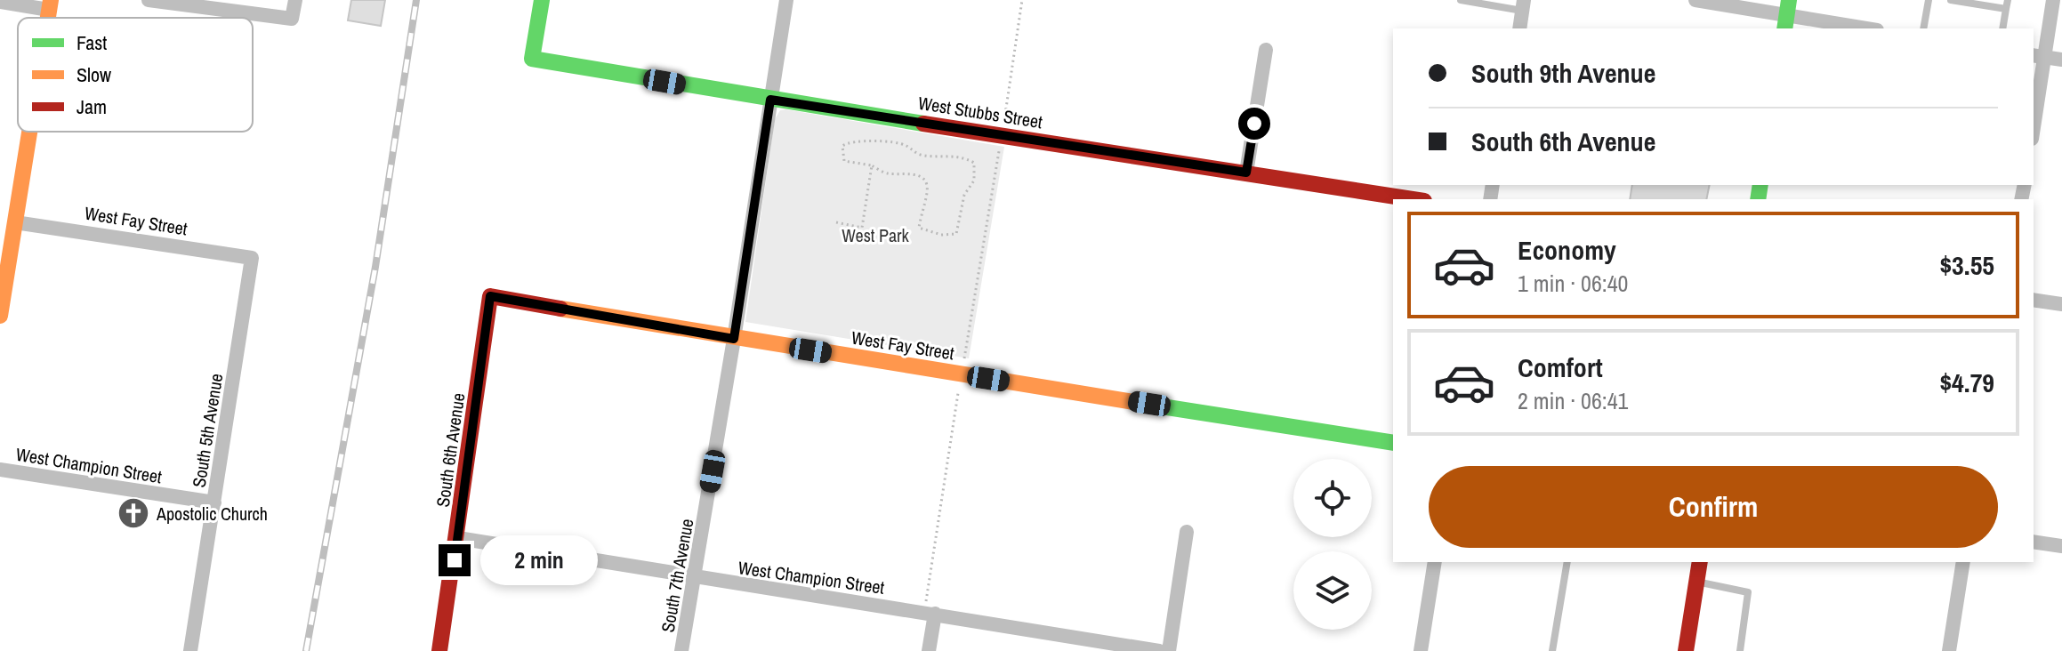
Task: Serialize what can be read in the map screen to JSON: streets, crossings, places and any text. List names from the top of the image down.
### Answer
{
  "streets": {
    "street": [
      "West Stubbs Street",
      "West Fay Street",
      "South 5th Avenue",
      "South 6th Avenue",
      "West Champion Street",
      "South 7th Avenue"
    ]
  },
  "crossings": [
    ["West Stubbs Street", "South 7th Avenue"],
    ["West Fay Street", "South 5th Avenue"],
    ["West Fay Street", "South 6th Avenue"],
    ["West Fay Street", "South 7th Avenue"],
    ["South 5th Avenue", "West Champion Street"],
    ["South 6th Avenue", "West Champion Street"],
    ["West Champion Street", "South 7th Avenue"]
  ],
  "parks": ["West Park"],
  "places": {
    "church": ["Apostolic Church"]
  },
  "legend": ["Fast", "Slow", "Jam"],
  "page": {
    "banner": ["South 9th Avenue", "South 6th Avenue"],
    "list": [
      {
        "name": "Economy",
        "note": "1 min · 06:40",
        "value": "$3.55"
      },
      {
        "name": "Comfort",
        "note": "2 min · 06:41",
        "value": "$4.79"
      }
    ],
    "buttons": "Confirm",
    "bubble": "2 min"
  }
}
